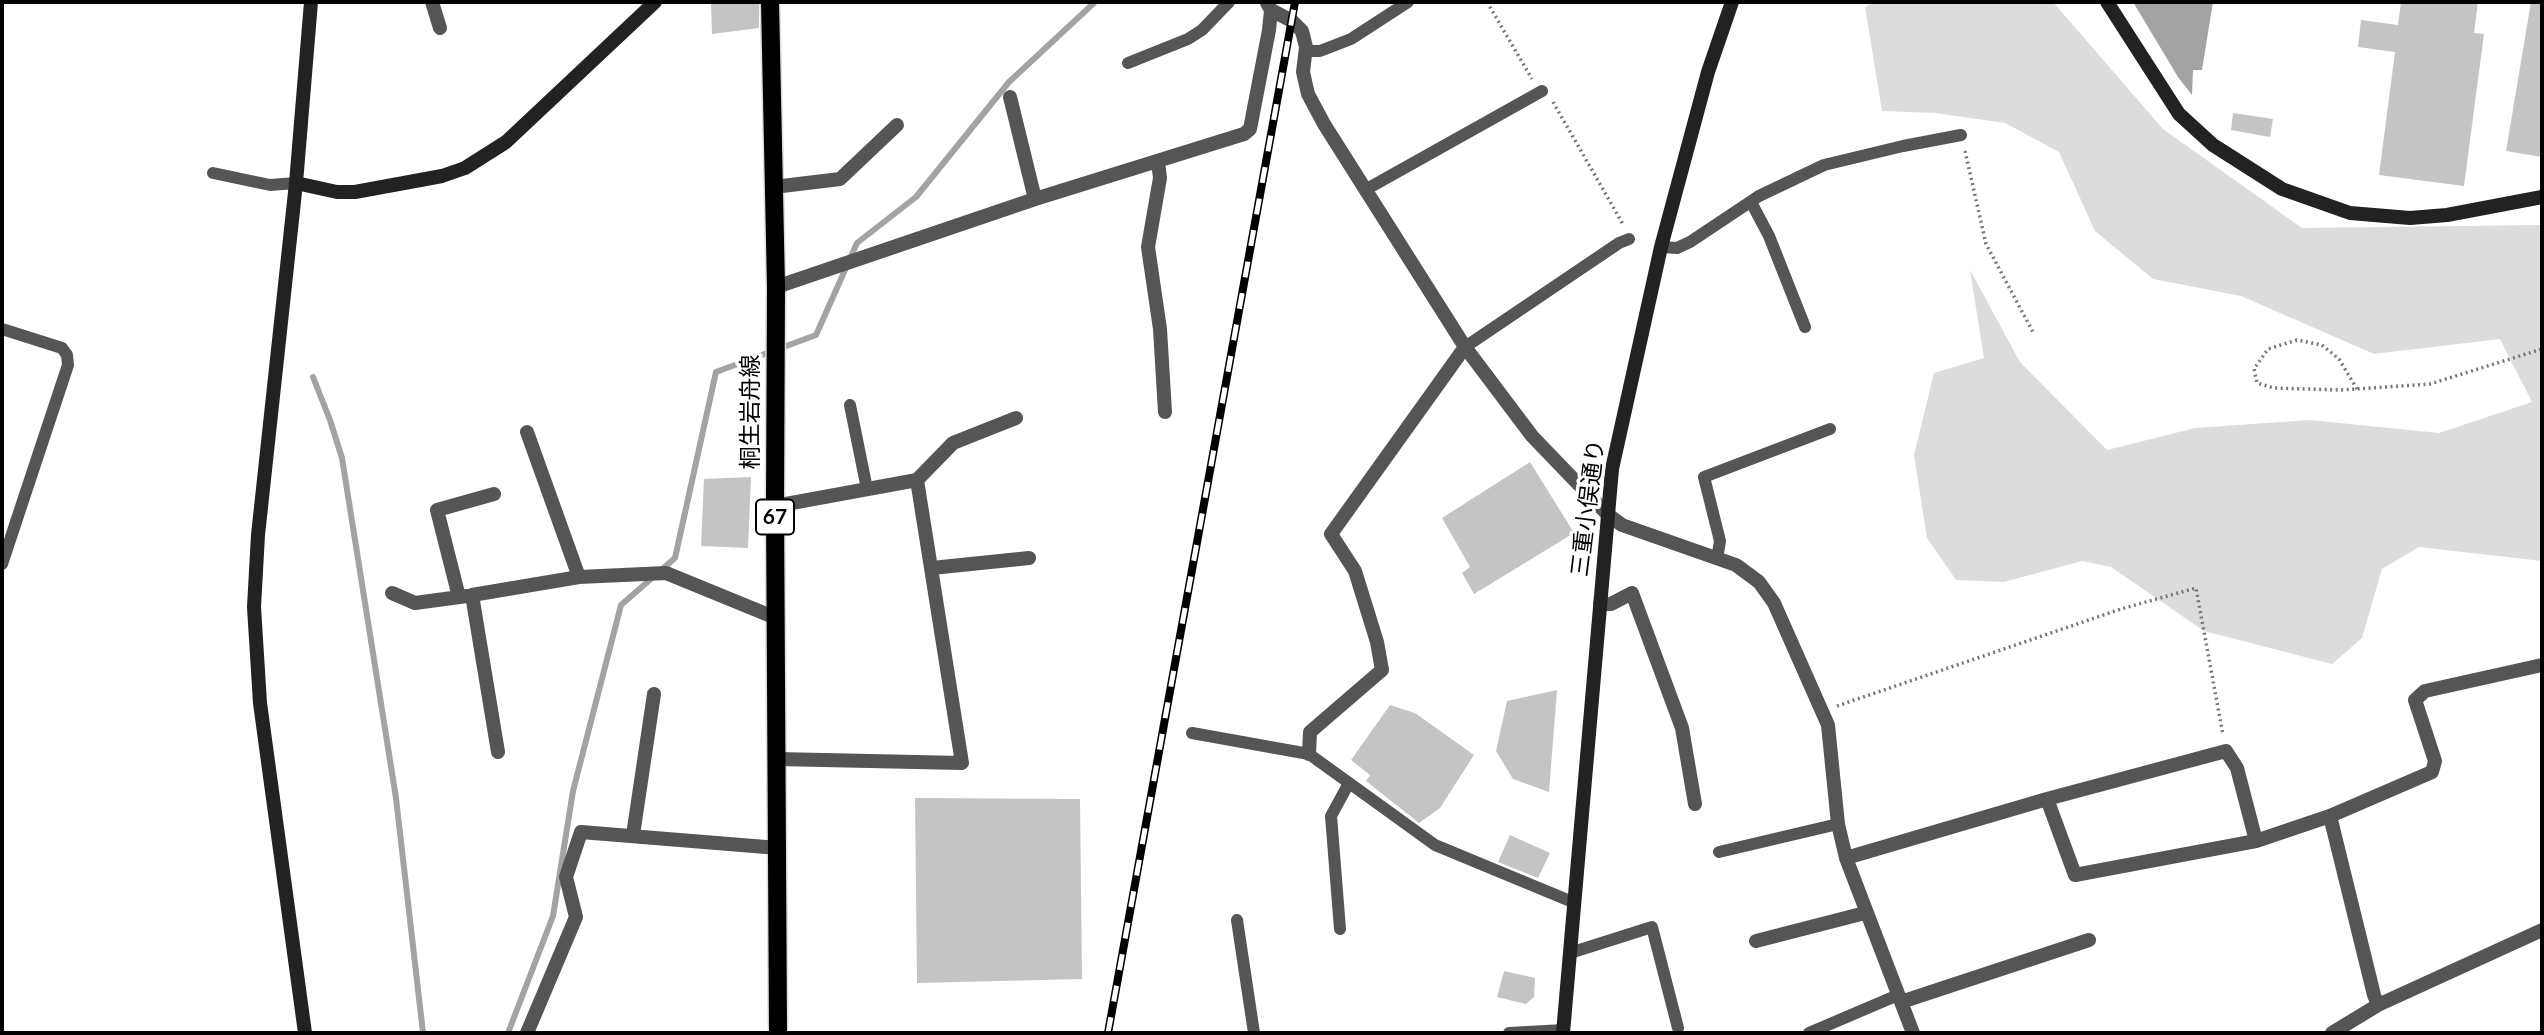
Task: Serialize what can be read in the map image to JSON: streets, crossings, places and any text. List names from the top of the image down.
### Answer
{
  "streets": {
    "main road": ["桐生岩舟線", "67"],
    "street": ["三重小俣通り"]
  }
}
